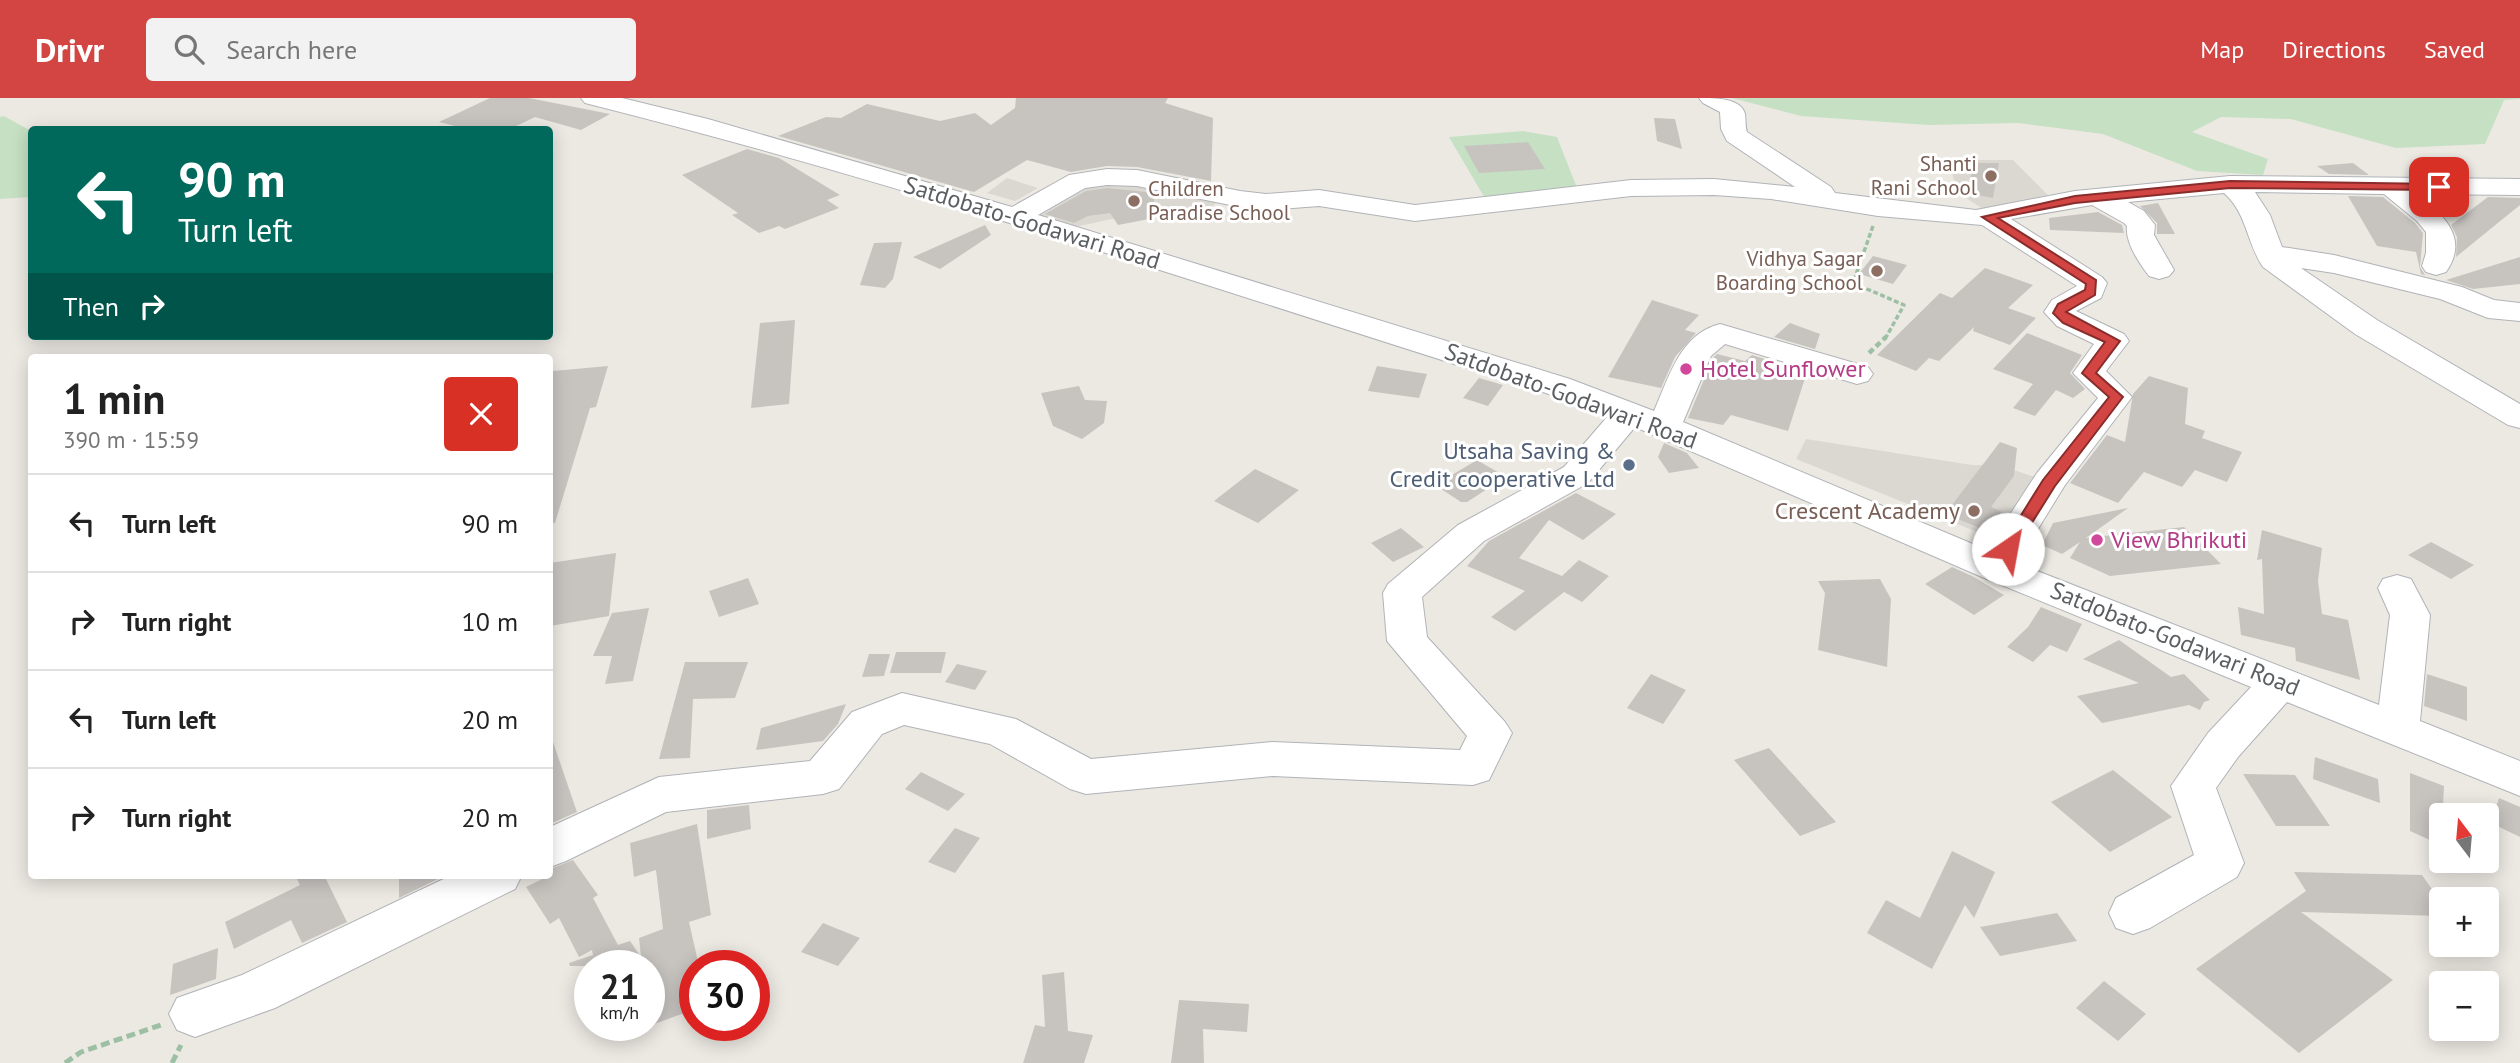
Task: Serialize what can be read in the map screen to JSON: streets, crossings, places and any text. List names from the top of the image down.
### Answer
{
  "streets": {
    "street": ["Satdobato-Godawari Road"]
  },
  "places": [
    "Shanti Rani School",
    "Children Paradise School",
    "Vidhya Sagar Boarding School",
    "Hotel Sunflower",
    "Utsaha Saving & Credit cooperative Ltd",
    "Crescent Academy",
    "View Bhrikuti"
  ],
  "north": "top",
  "page": {
    "header": "Drivr",
    "search": "Search here",
    "nav": ["Map", "Directions", "Saved"],
    "turn": ["90 m", "Turn left"],
    "then": "Then",
    "heading": ["1 min", "390 m · 15:59"],
    "list": [
      {
        "name": "Turn left",
        "value": "90 m"
      },
      {
        "name": "Turn right",
        "value": "10 m"
      },
      {
        "name": "Turn left",
        "value": "20 m"
      },
      {
        "name": "Turn right",
        "value": "20 m"
      }
    ],
    "map_buttons": ["+", "−"],
    "speed": "21 km/h",
    "limit": "30"
  }
}
